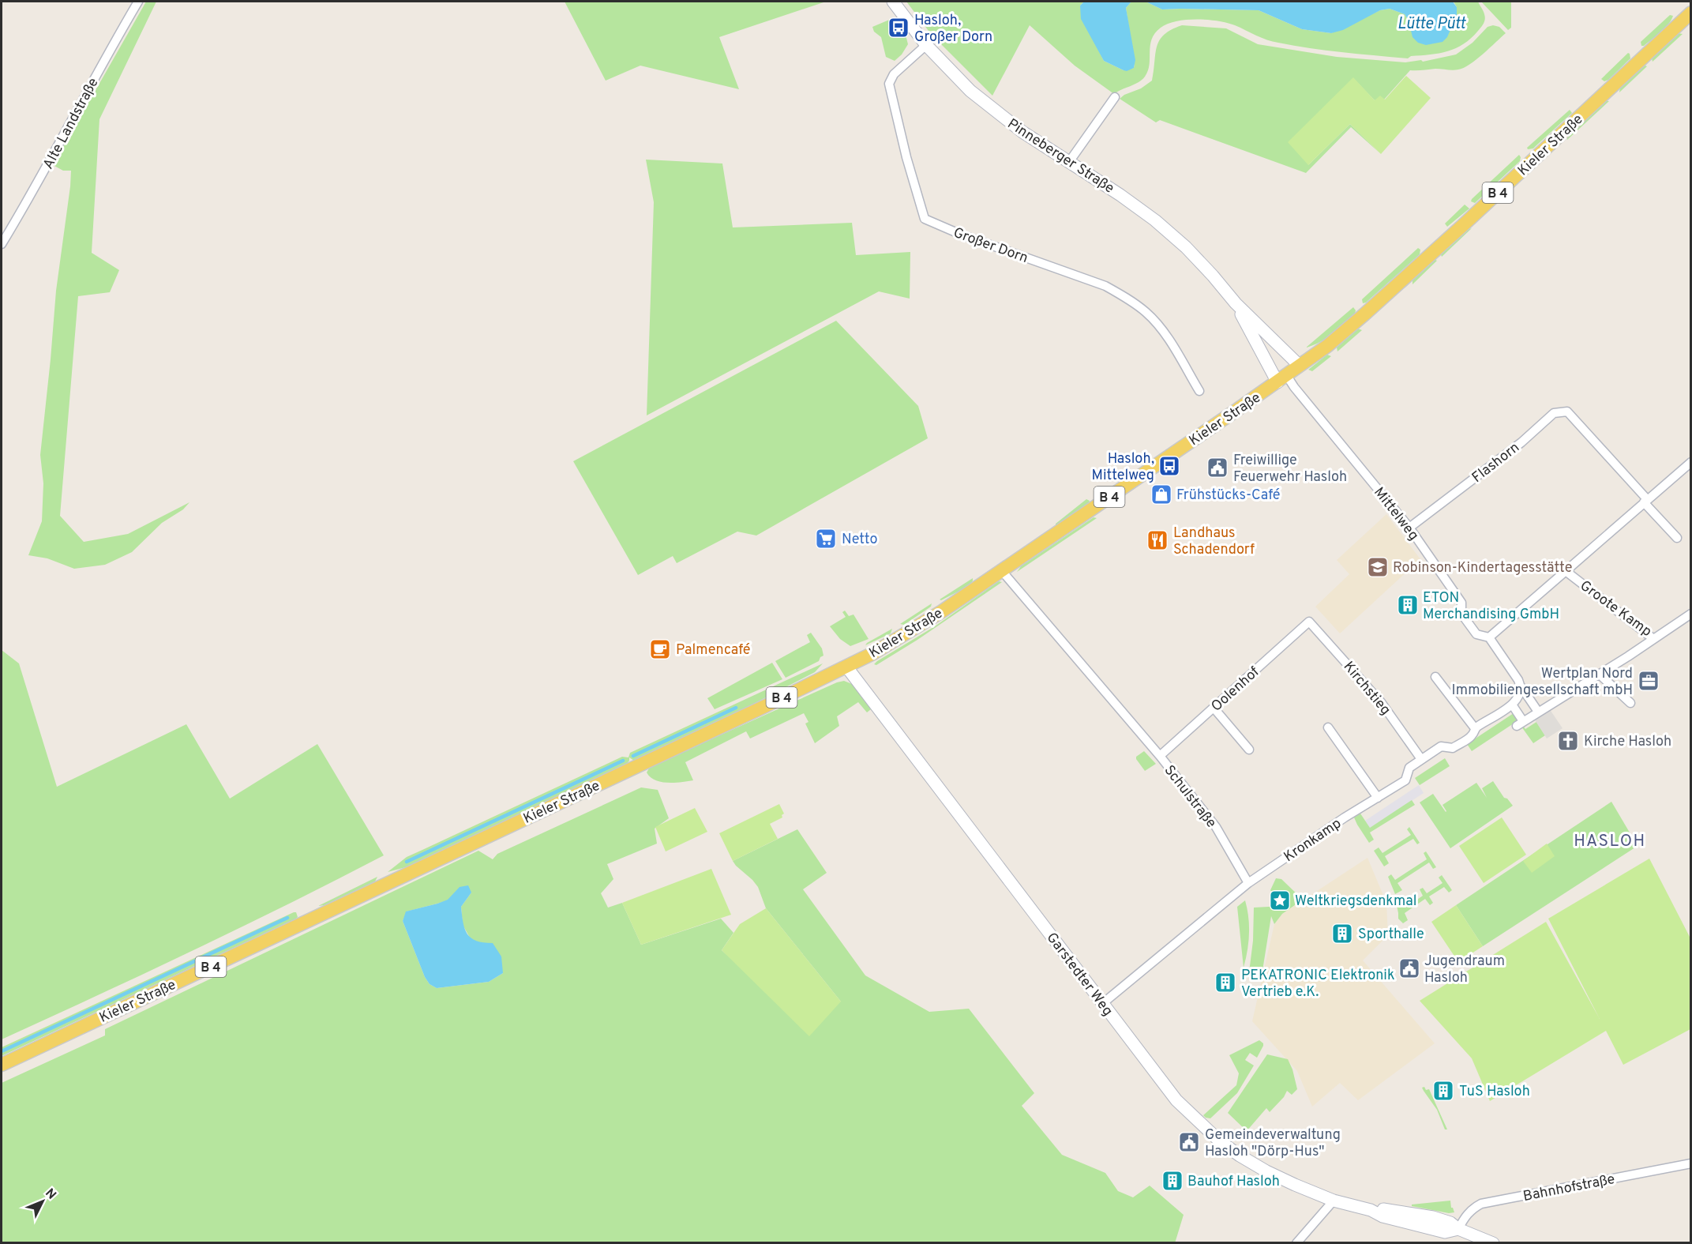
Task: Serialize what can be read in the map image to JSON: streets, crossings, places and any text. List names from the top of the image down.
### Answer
{
  "streets": {
    "main road": [
      "Kieler Straße",
      "Pinneberger Straße",
      "B 4",
      "Garstedter Weg"
    ],
    "street": [
      "Alte Landstraße",
      "Großer Dorn",
      "Flashorn",
      "Mittelweg",
      "Groote Kamp",
      "Kirchstieg",
      "Oolenhof",
      "Schulstraße",
      "Kronkamp",
      "Bahnhofstraße"
    ]
  },
  "crossings": [
    ["Kieler Straße", "Pinneberger Straße"],
    ["Kieler Straße", "Mittelweg"],
    ["Kieler Straße", "Schulstraße"],
    ["Kieler Straße", "Garstedter Weg"],
    ["Pinneberger Straße", "Großer Dorn"],
    ["Pinneberger Straße", "Mittelweg"],
    ["Flashorn", "Mittelweg"],
    ["Flashorn", "Groote Kamp"],
    ["Mittelweg", "Groote Kamp"],
    ["Kirchstieg", "Oolenhof"],
    ["Kirchstieg", "Kronkamp"],
    ["Oolenhof", "Schulstraße"],
    ["Schulstraße", "Kronkamp"],
    ["Garstedter Weg", "Bahnhofstraße"]
  ],
  "districts": ["HASLOH"],
  "water": ["Lütte Pütt"],
  "places": {
    "bus stop": ["Hasloh, Großer Dorn", "Hasloh, Mittelweg"],
    "public building": ["Freiwillige Feuerwehr Hasloh", "Jugendraum Hasloh", "Gemeindeverwaltung Hasloh \"Dörp-Hus\""],
    "shop": ["Frühstücks-Café"],
    "supermarket": ["Netto"],
    "restaurant": ["Landhaus Schadendorf"],
    "school or university": ["Robinson-Kindertagesstätte"],
    "building": [
      "ETON Merchandising GmbH",
      "Sporthalle",
      "PEKATRONIC Elektronik Vertrieb e.K.",
      "TuS Hasloh",
      "Bauhof Hasloh"
    ],
    "cafe": ["Palmencafé"],
    "office": ["Wertplan Nord Immobiliengesellschaft mbH"],
    "church": ["Kirche Hasloh"],
    "place": ["Weltkriegsdenkmal"]
  },
  "north": "top right"
}
